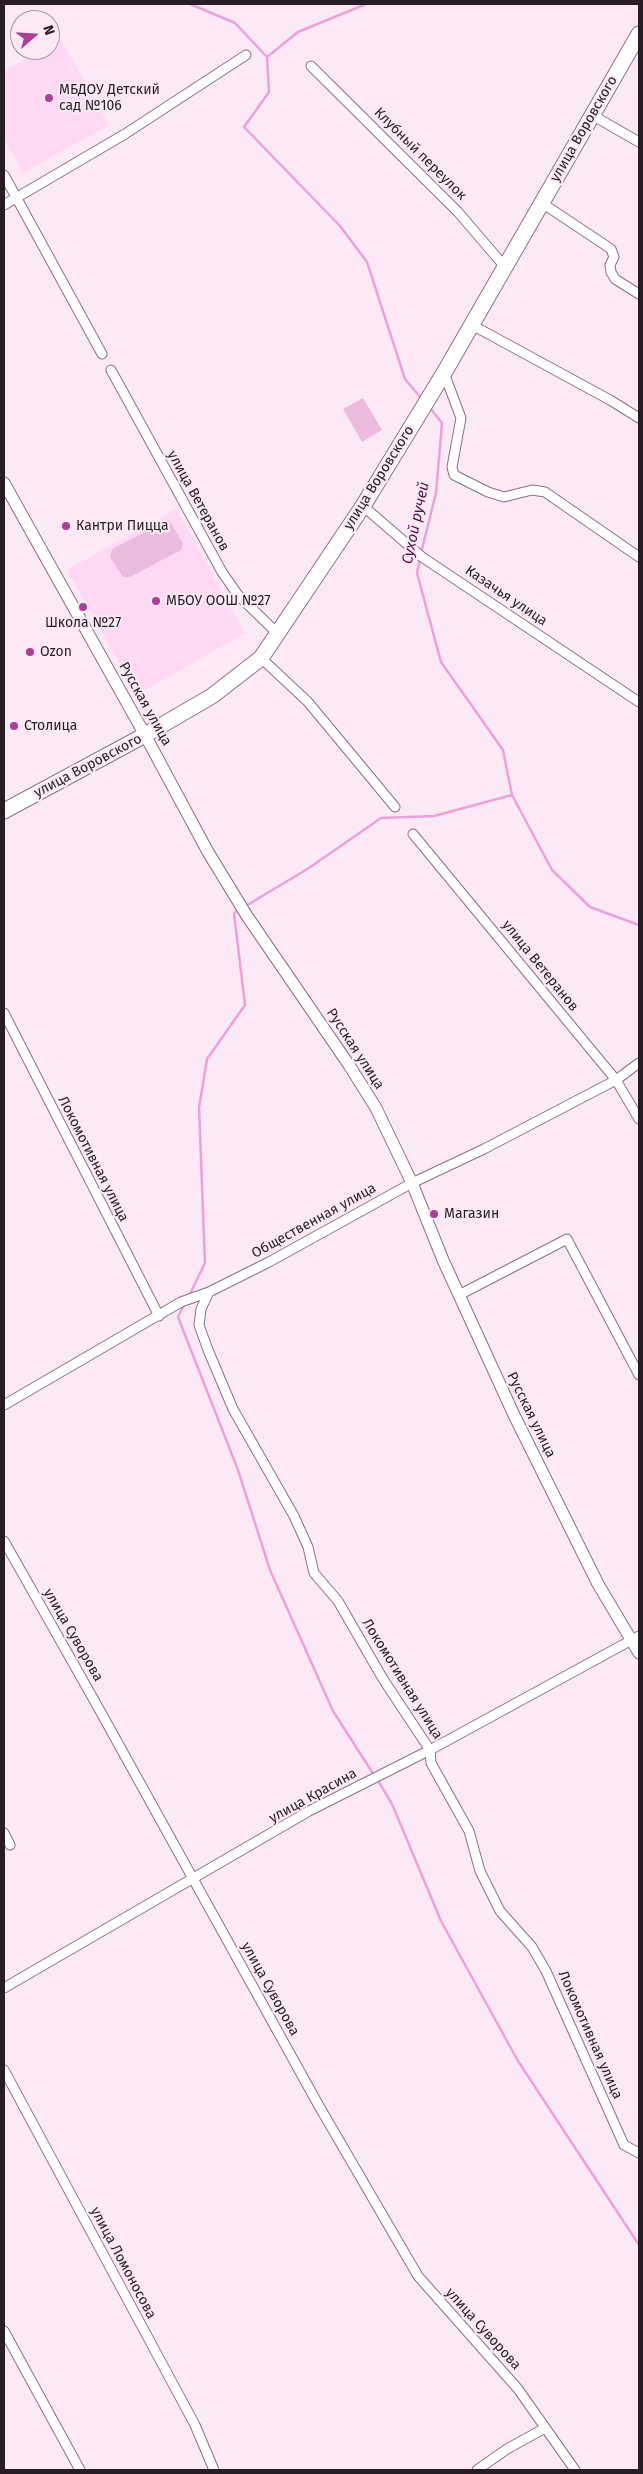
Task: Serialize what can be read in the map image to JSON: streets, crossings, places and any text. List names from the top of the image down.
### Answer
{
  "streets": {
    "main road": ["улица Воровского"],
    "street": [
      "Клубный переулок",
      "улица Ветеранов",
      "Казачья улица",
      "Русская улица",
      "Локомотивная улица",
      "Общественная улица",
      "улица Суворова",
      "улица Красина",
      "улица Ломоносова"
    ]
  },
  "crossings": [
    ["улица Воровского", "Клубный переулок"],
    ["улица Воровского", "улица Ветеранов"],
    ["улица Воровского", "Казачья улица"],
    ["улица Воровского", "Русская улица"],
    ["улица Ветеранов", "Общественная улица"],
    ["Русская улица", "Общественная улица"],
    ["Русская улица", "улица Красина"],
    ["Локомотивная улица", "Общественная улица"],
    ["Локомотивная улица", "улица Красина"],
    ["улица Суворова", "улица Красина"]
  ],
  "water": ["Сухой ручей"],
  "places": [
    "МБДОУ Детский сад №106",
    "Кантри Пицца",
    "МБОУ ООШ №27",
    "Школа №27",
    "Ozon",
    "Столица",
    "Магазин"
  ],
  "north": "right"
}
